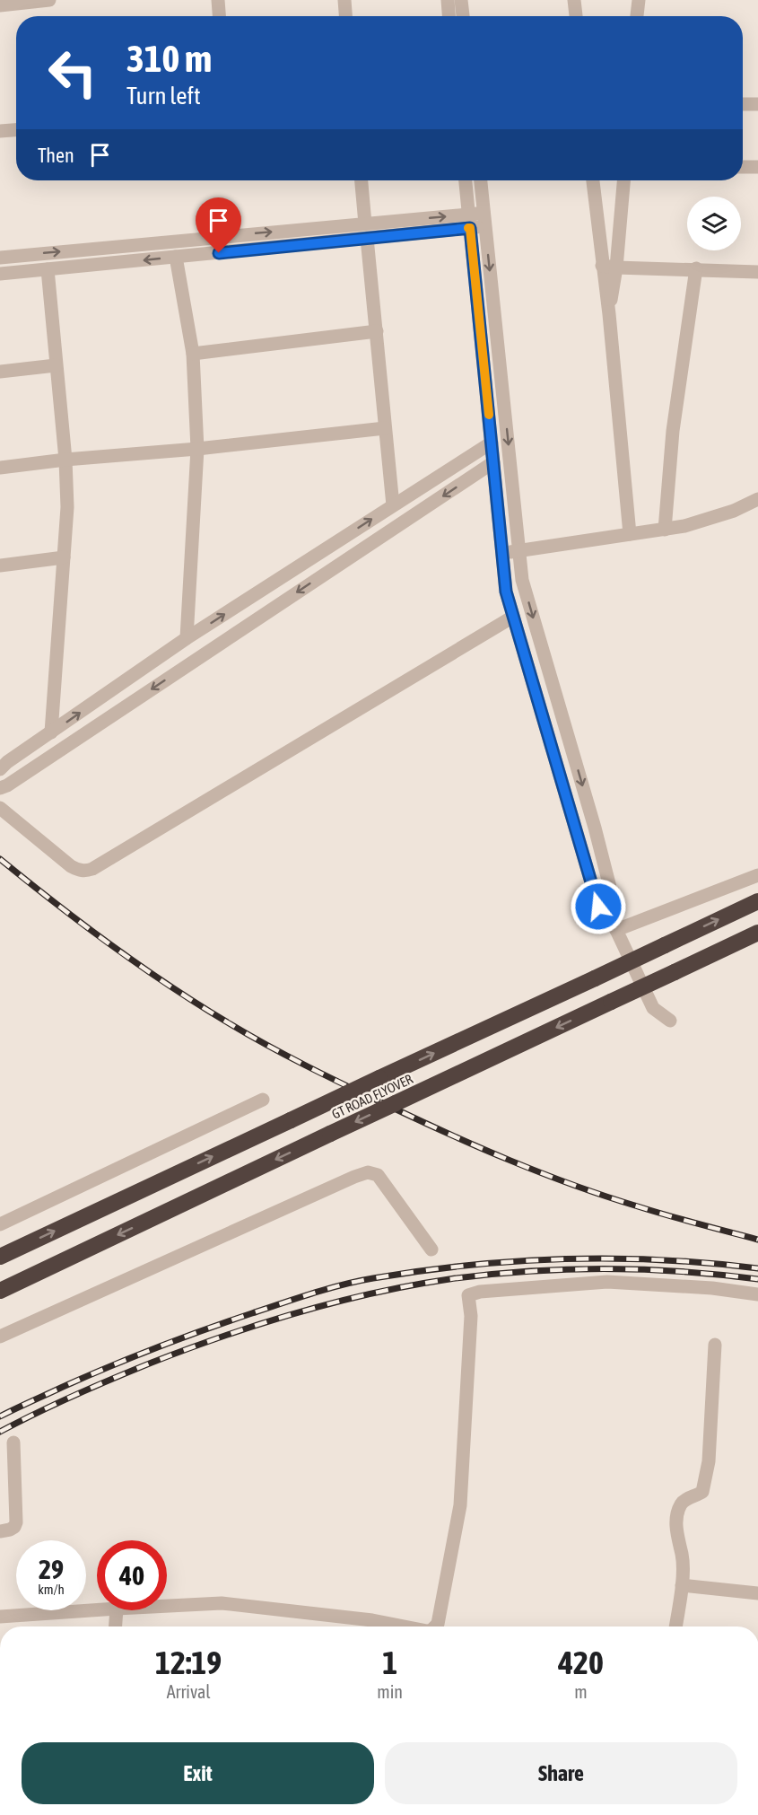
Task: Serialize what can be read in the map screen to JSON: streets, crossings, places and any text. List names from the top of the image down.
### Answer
{
  "streets": {
    "highway": ["GT ROAD FLYOVER"]
  },
  "page": {
    "turn": ["310 m", "Turn left"],
    "then": "Then",
    "speed": "29 km/h",
    "limit": "40",
    "eta": [
      "12:19",
      "Arrival",
      "1",
      "min",
      "420",
      "m"
    ],
    "buttons": ["Exit", "Share"]
  }
}
